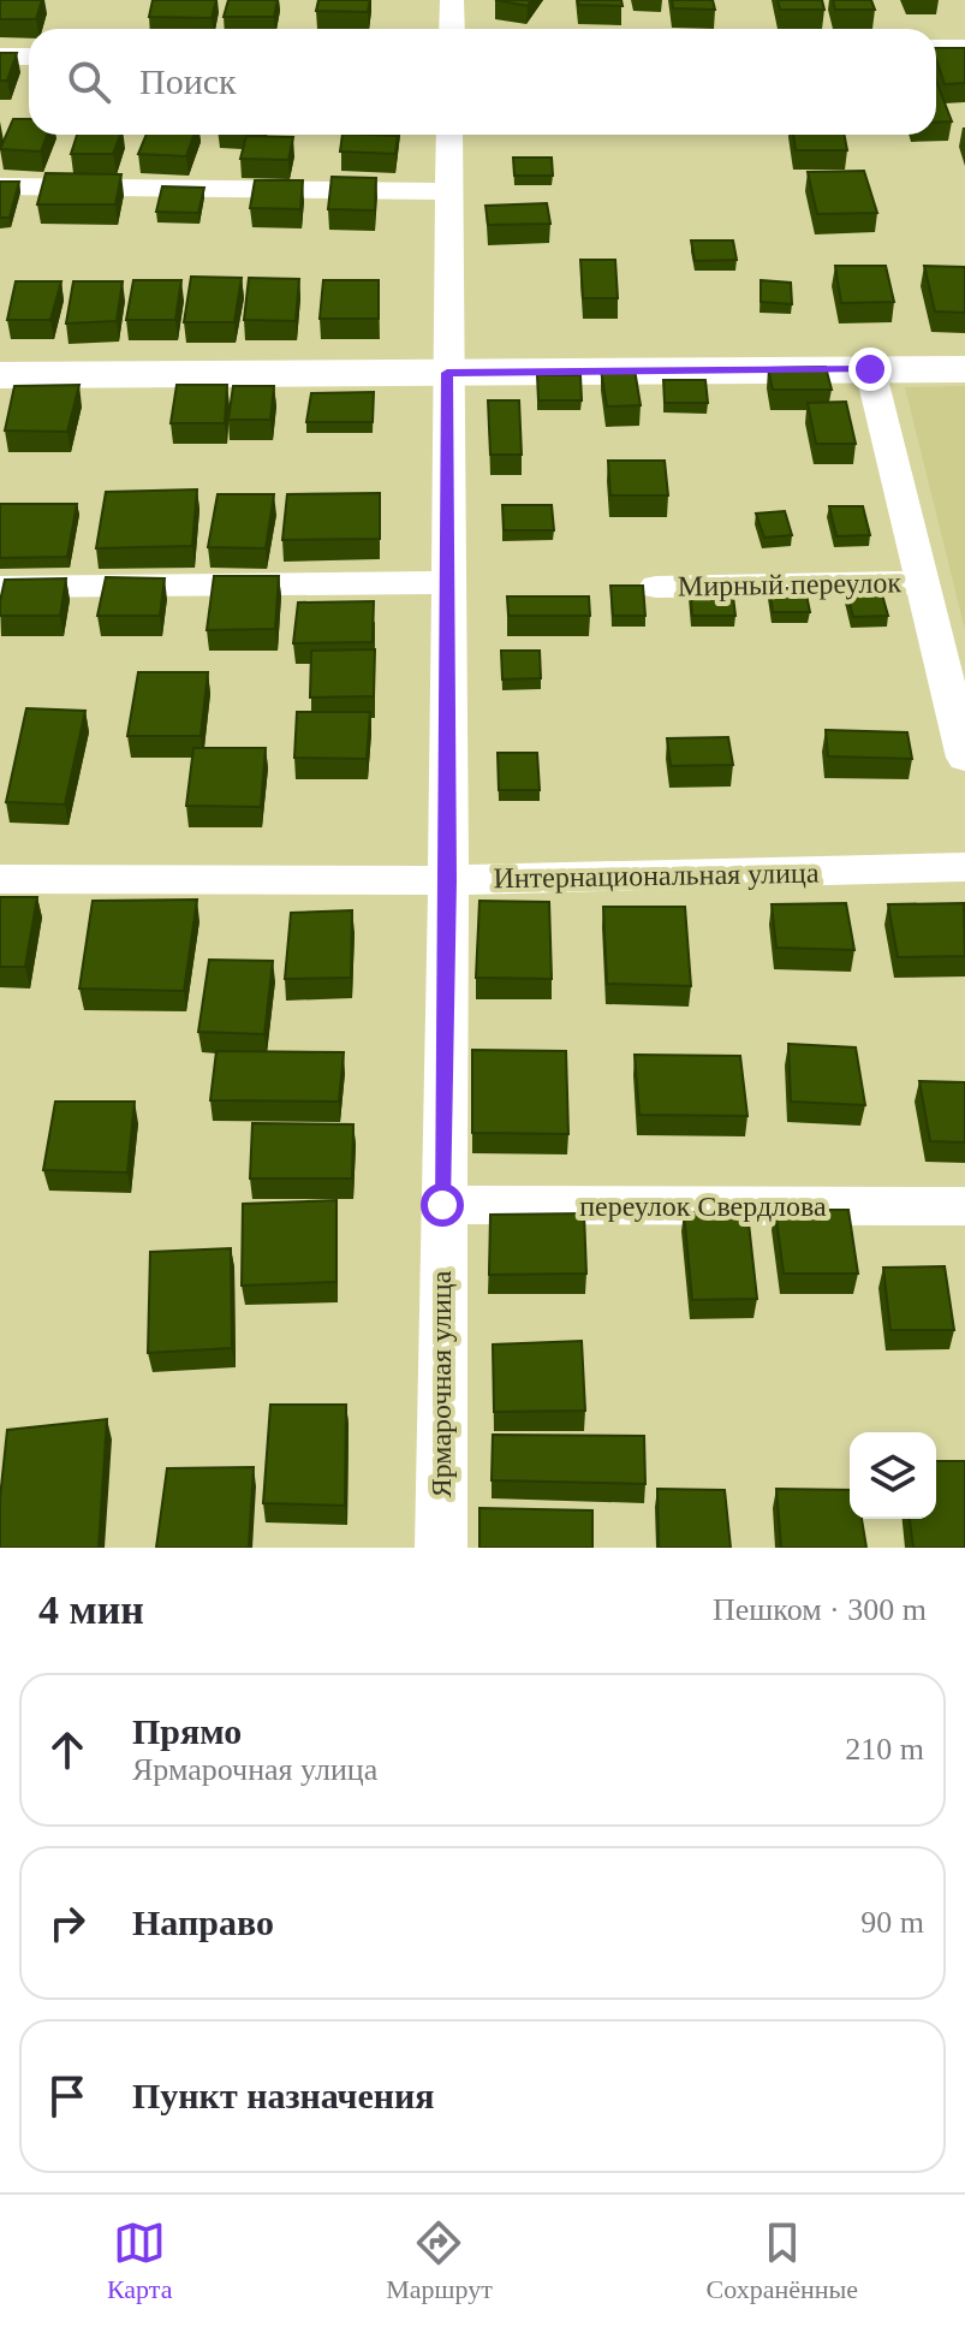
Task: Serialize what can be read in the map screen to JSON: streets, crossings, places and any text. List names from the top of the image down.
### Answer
{
  "streets": {
    "street": [
      "Мирный переулок",
      "Интернациональная улица",
      "переулок Свердлова",
      "Ярмарочная улица"
    ]
  },
  "crossings": [
    ["Интернациональная улица", "Ярмарочная улица"],
    ["переулок Свердлова", "Ярмарочная улица"]
  ],
  "page": {
    "search": "Поиск",
    "heading": ["4 мин", "Пешком · 300 m"],
    "list": [
      ["Прямо", "Ярмарочная улица", "210 m"],
      ["Направо", "90 m"],
      "Пункт назначения"
    ],
    "nav": ["Карта", "Маршрут", "Сохранённые"]
  }
}
